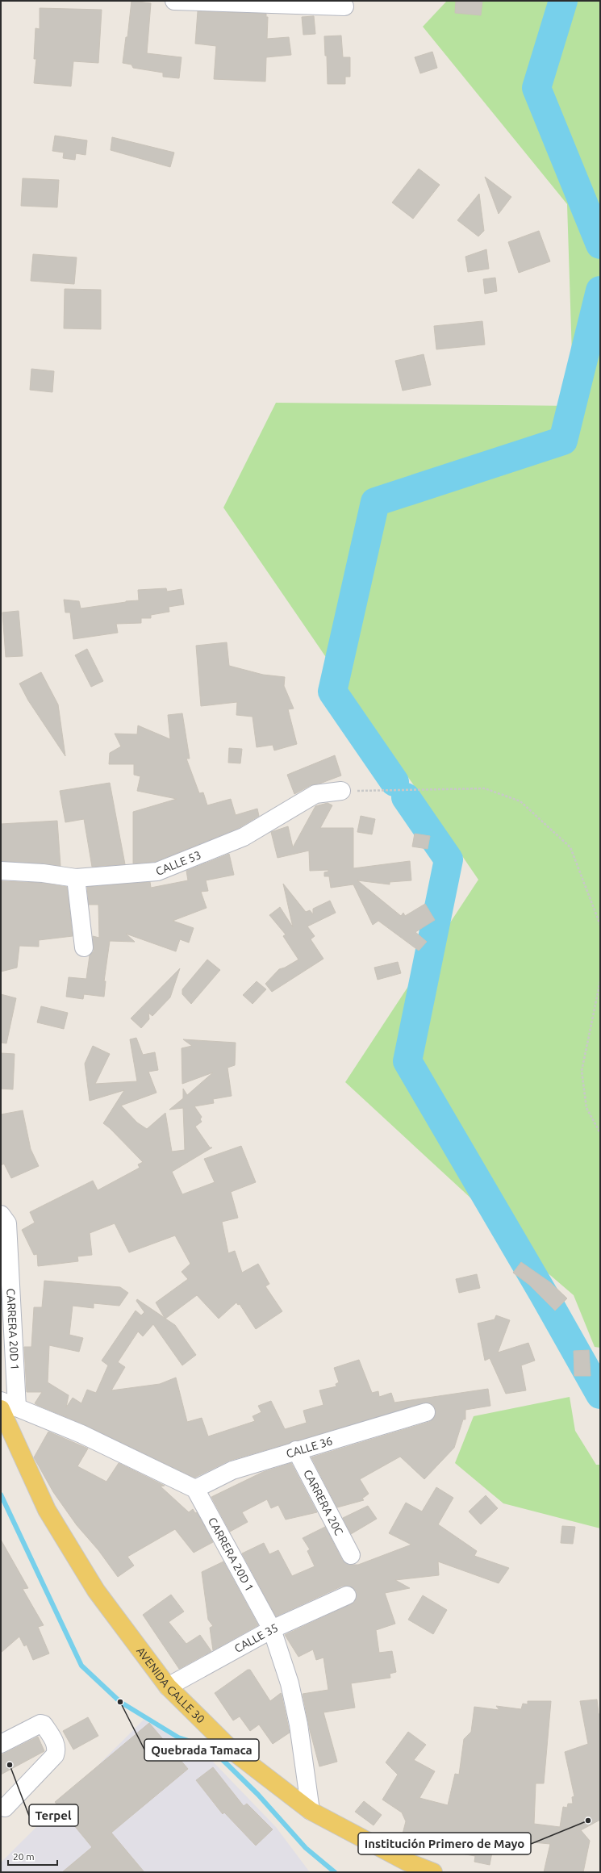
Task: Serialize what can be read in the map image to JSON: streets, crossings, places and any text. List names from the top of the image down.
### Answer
{
  "streets": {
    "main road": ["AVENIDA CALLE 30"],
    "street": [
      "CALLE 53",
      "CARRERA 20D 1",
      "CALLE 36",
      "CARRERA 20C",
      "CALLE 35"
    ]
  },
  "crossings": [
    ["CARRERA 20D 1", "CALLE 36"],
    ["CARRERA 20D 1", "CALLE 35"],
    ["CARRERA 20D 1", "AVENIDA CALLE 30"],
    ["CALLE 36", "CARRERA 20C"],
    ["CALLE 35", "AVENIDA CALLE 30"]
  ],
  "places": ["Quebrada Tamaca", "Terpel", "Institución Primero de Mayo"],
  "scale_bar": "20 m"
}
